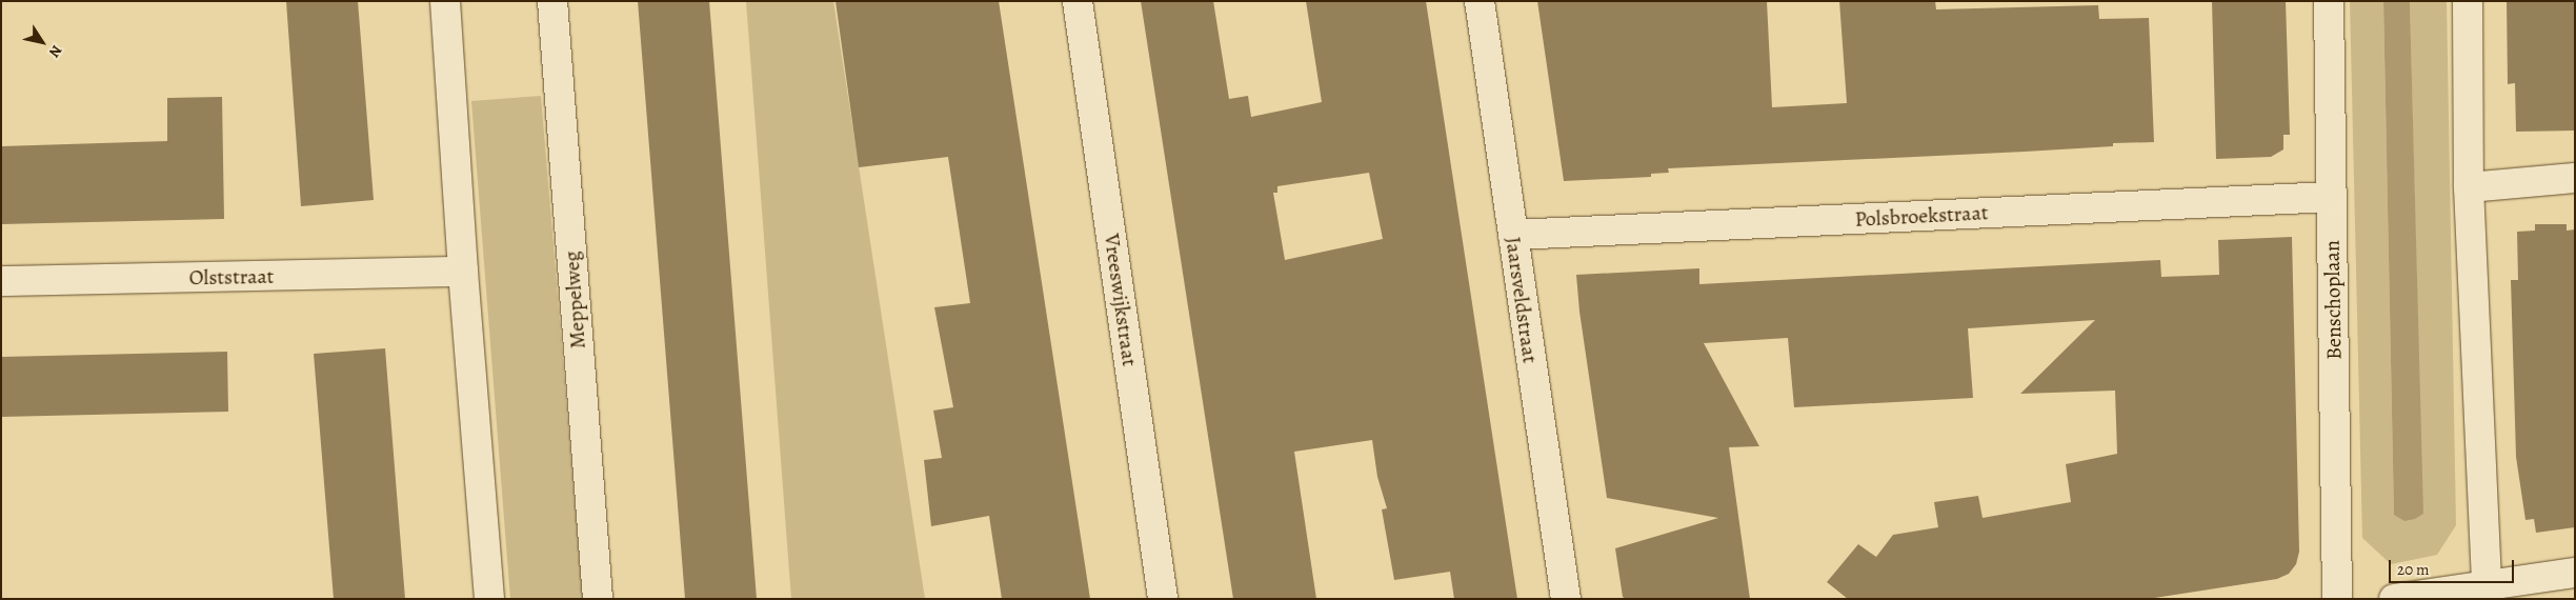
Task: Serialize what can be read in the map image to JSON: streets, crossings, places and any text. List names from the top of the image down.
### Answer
{
  "streets": {
    "street": [
      "Polsbroekstraat",
      "Olststraat",
      "Meppelweg",
      "Vreeswijkstraat",
      "Jaarsveldstraat",
      "Benschoplaan"
    ]
  },
  "crossings": [
    ["Polsbroekstraat", "Jaarsveldstraat"],
    ["Polsbroekstraat", "Benschoplaan"]
  ],
  "scale_bar": "20 m",
  "north": "bottom right"
}
